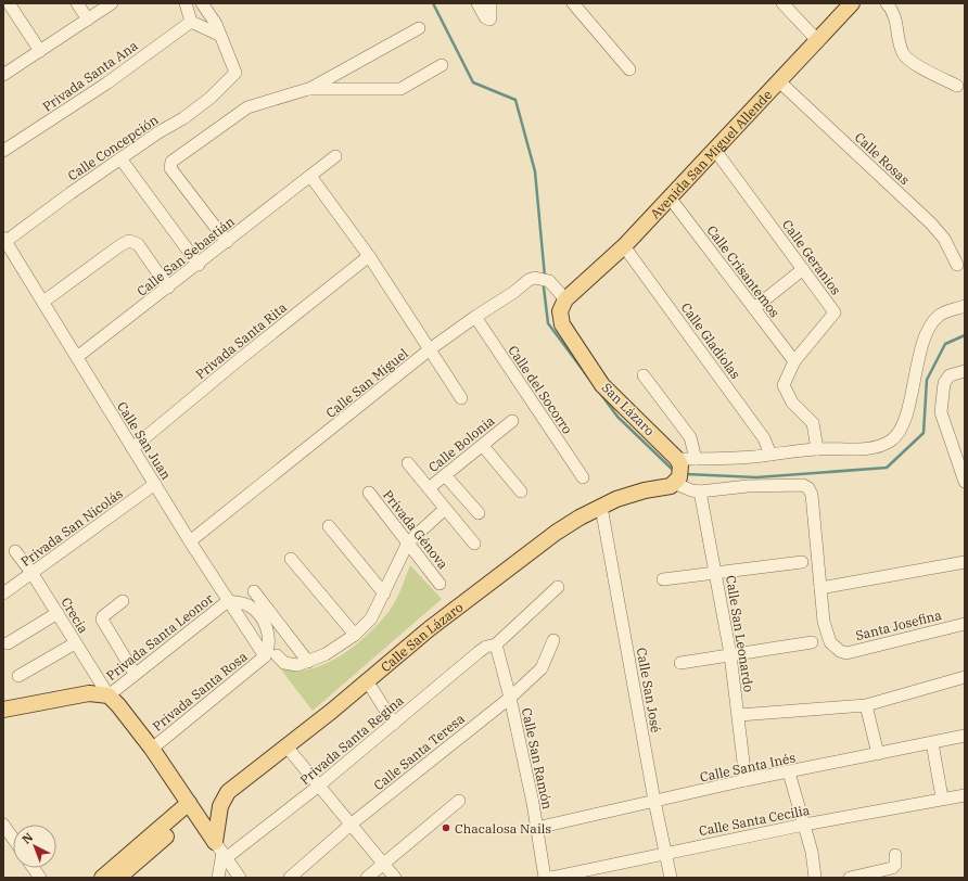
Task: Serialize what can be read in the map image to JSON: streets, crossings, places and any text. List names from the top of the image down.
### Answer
{
  "streets": {
    "main road": ["Avenida San Miguel Allende", "San Lázaro", "Calle San Lázaro"],
    "street": [
      "Privada Santa Ana",
      "Calle Concepción",
      "Calle Rosas",
      "Calle San Sebastián",
      "Calle Geranios",
      "Calle Crisantemos",
      "Privada Santa Rita",
      "Calle Gladiolas",
      "Calle San Miguel",
      "Calle del Socorro",
      "Calle San Juan",
      "Calle Bolonia",
      "Privada San Nicolás",
      "Privada Génova",
      "Crecia",
      "Santa Josefina",
      "Calle San Leonardo",
      "Privada Santa Leonor",
      "Calle San José",
      "Privada Santa Rosa",
      "Privada Santa Regina",
      "Calle Santa Teresa",
      "Calle San Ramón",
      "Calle Santa Inés",
      "Calle Santa Cecilia"
    ]
  },
  "crossings": [
    ["Calle Concepción", "Calle San Juan"],
    ["Avenida San Miguel Allende", "Calle Rosas"],
    ["Avenida San Miguel Allende", "Calle Geranios"],
    ["Avenida San Miguel Allende", "Calle Crisantemos"],
    ["Avenida San Miguel Allende", "Calle Gladiolas"],
    ["Avenida San Miguel Allende", "Calle San Miguel"],
    ["Avenida San Miguel Allende", "San Lázaro"],
    ["Calle San Sebastián", "Calle San Juan"],
    ["Calle Geranios", "Calle Crisantemos"],
    ["Privada Santa Rita", "Calle San Juan"],
    ["Calle San Miguel", "Calle del Socorro"],
    ["Calle San Miguel", "San Lázaro"],
    ["Calle San Miguel", "Calle San Juan"],
    ["San Lázaro", "Calle San Lázaro"],
    ["Calle San Juan", "Privada San Nicolás"],
    ["Calle San Juan", "Privada Santa Leonor"],
    ["Calle San Juan", "Privada Santa Rosa"],
    ["Privada San Nicolás", "Crecia"],
    ["Crecia", "Privada Santa Leonor"],
    ["Calle San Leonardo", "Calle Santa Inés"],
    ["Calle San Lázaro", "Calle San José"],
    ["Calle San Lázaro", "Privada Santa Regina"],
    ["Calle San José", "Calle Santa Inés"],
    ["Calle San José", "Calle Santa Cecilia"],
    ["Privada Santa Regina", "Calle San Ramón"],
    ["Calle Santa Teresa", "Calle San Ramón"],
    ["Calle San Ramón", "Calle Santa Inés"]
  ],
  "places": ["Chacalosa Nails"],
  "north": "top left"
}
